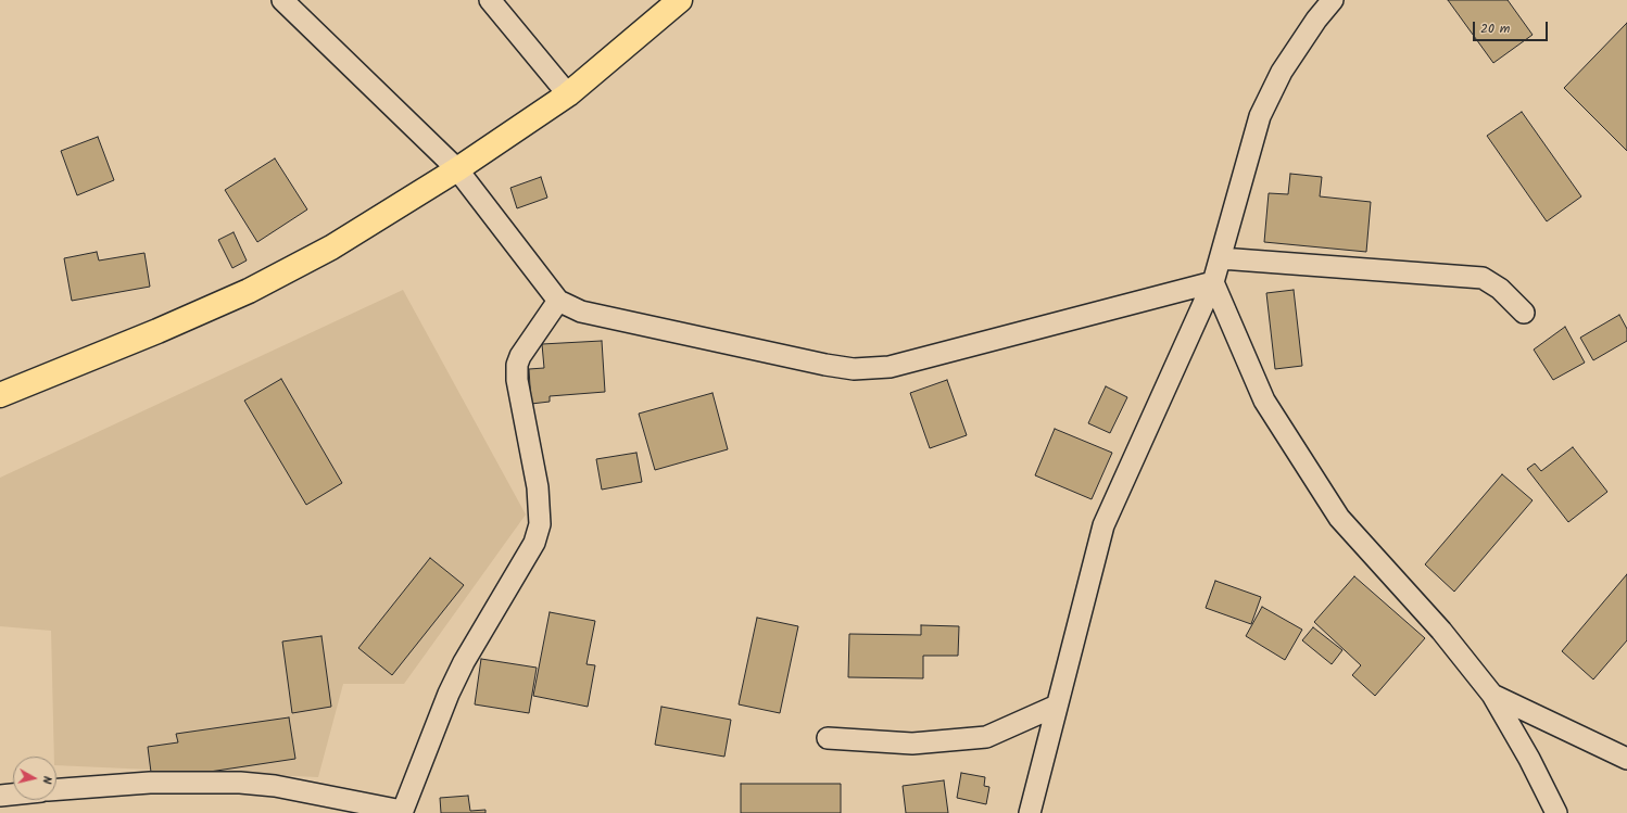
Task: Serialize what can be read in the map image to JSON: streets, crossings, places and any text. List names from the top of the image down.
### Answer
{
  "scale_bar": "20 m",
  "north": "right"
}
